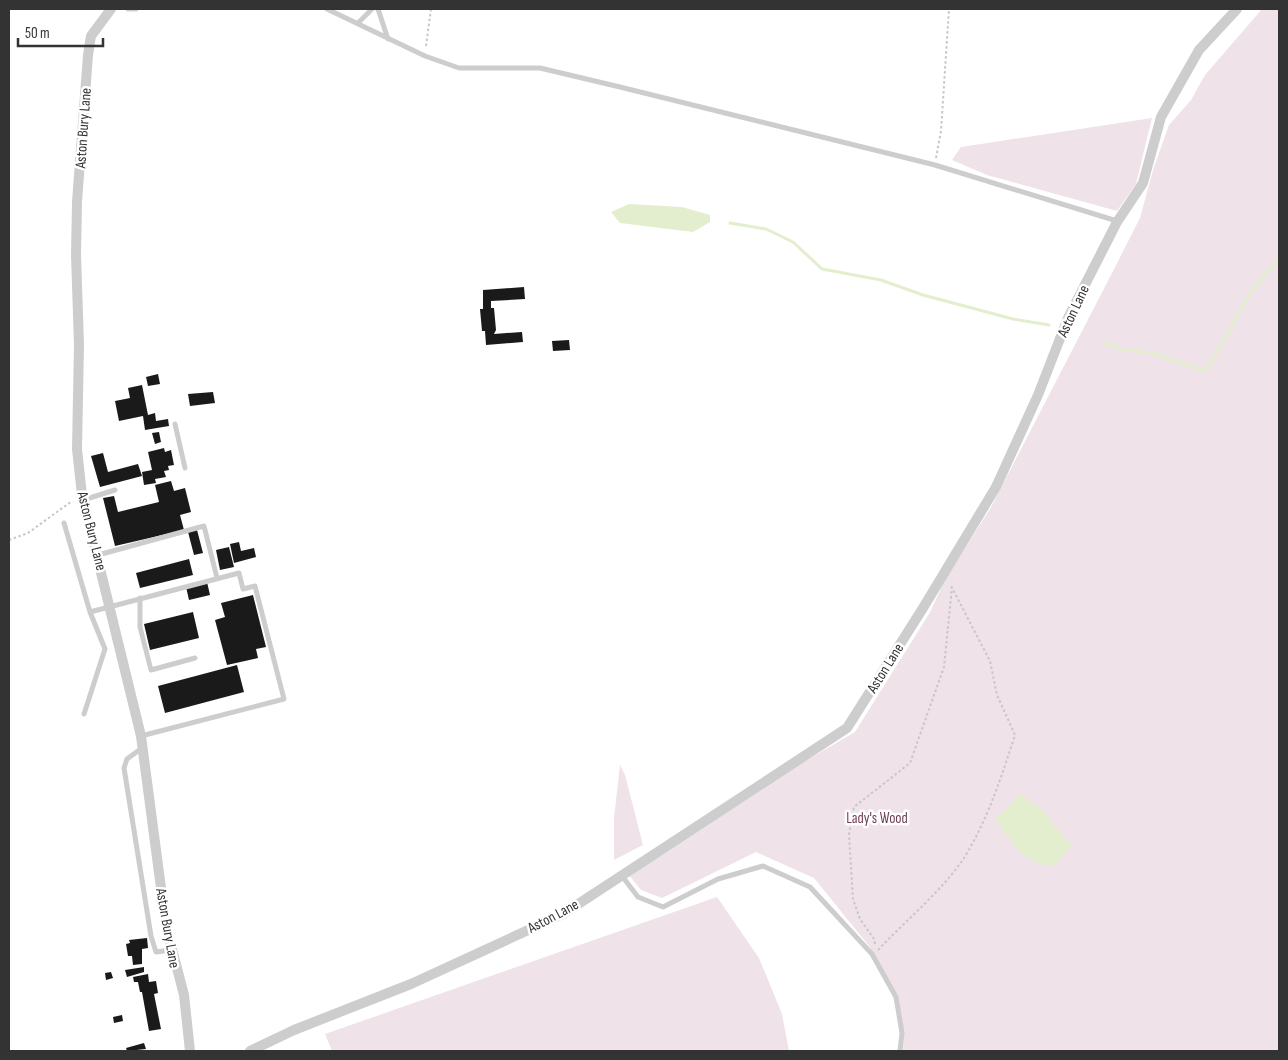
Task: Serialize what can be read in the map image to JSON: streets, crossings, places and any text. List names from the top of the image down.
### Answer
{
  "streets": {
    "street": ["Aston Bury Lane", "Aston Lane"]
  },
  "parks": ["Lady's Wood"],
  "scale_bar": "50 m"
}
